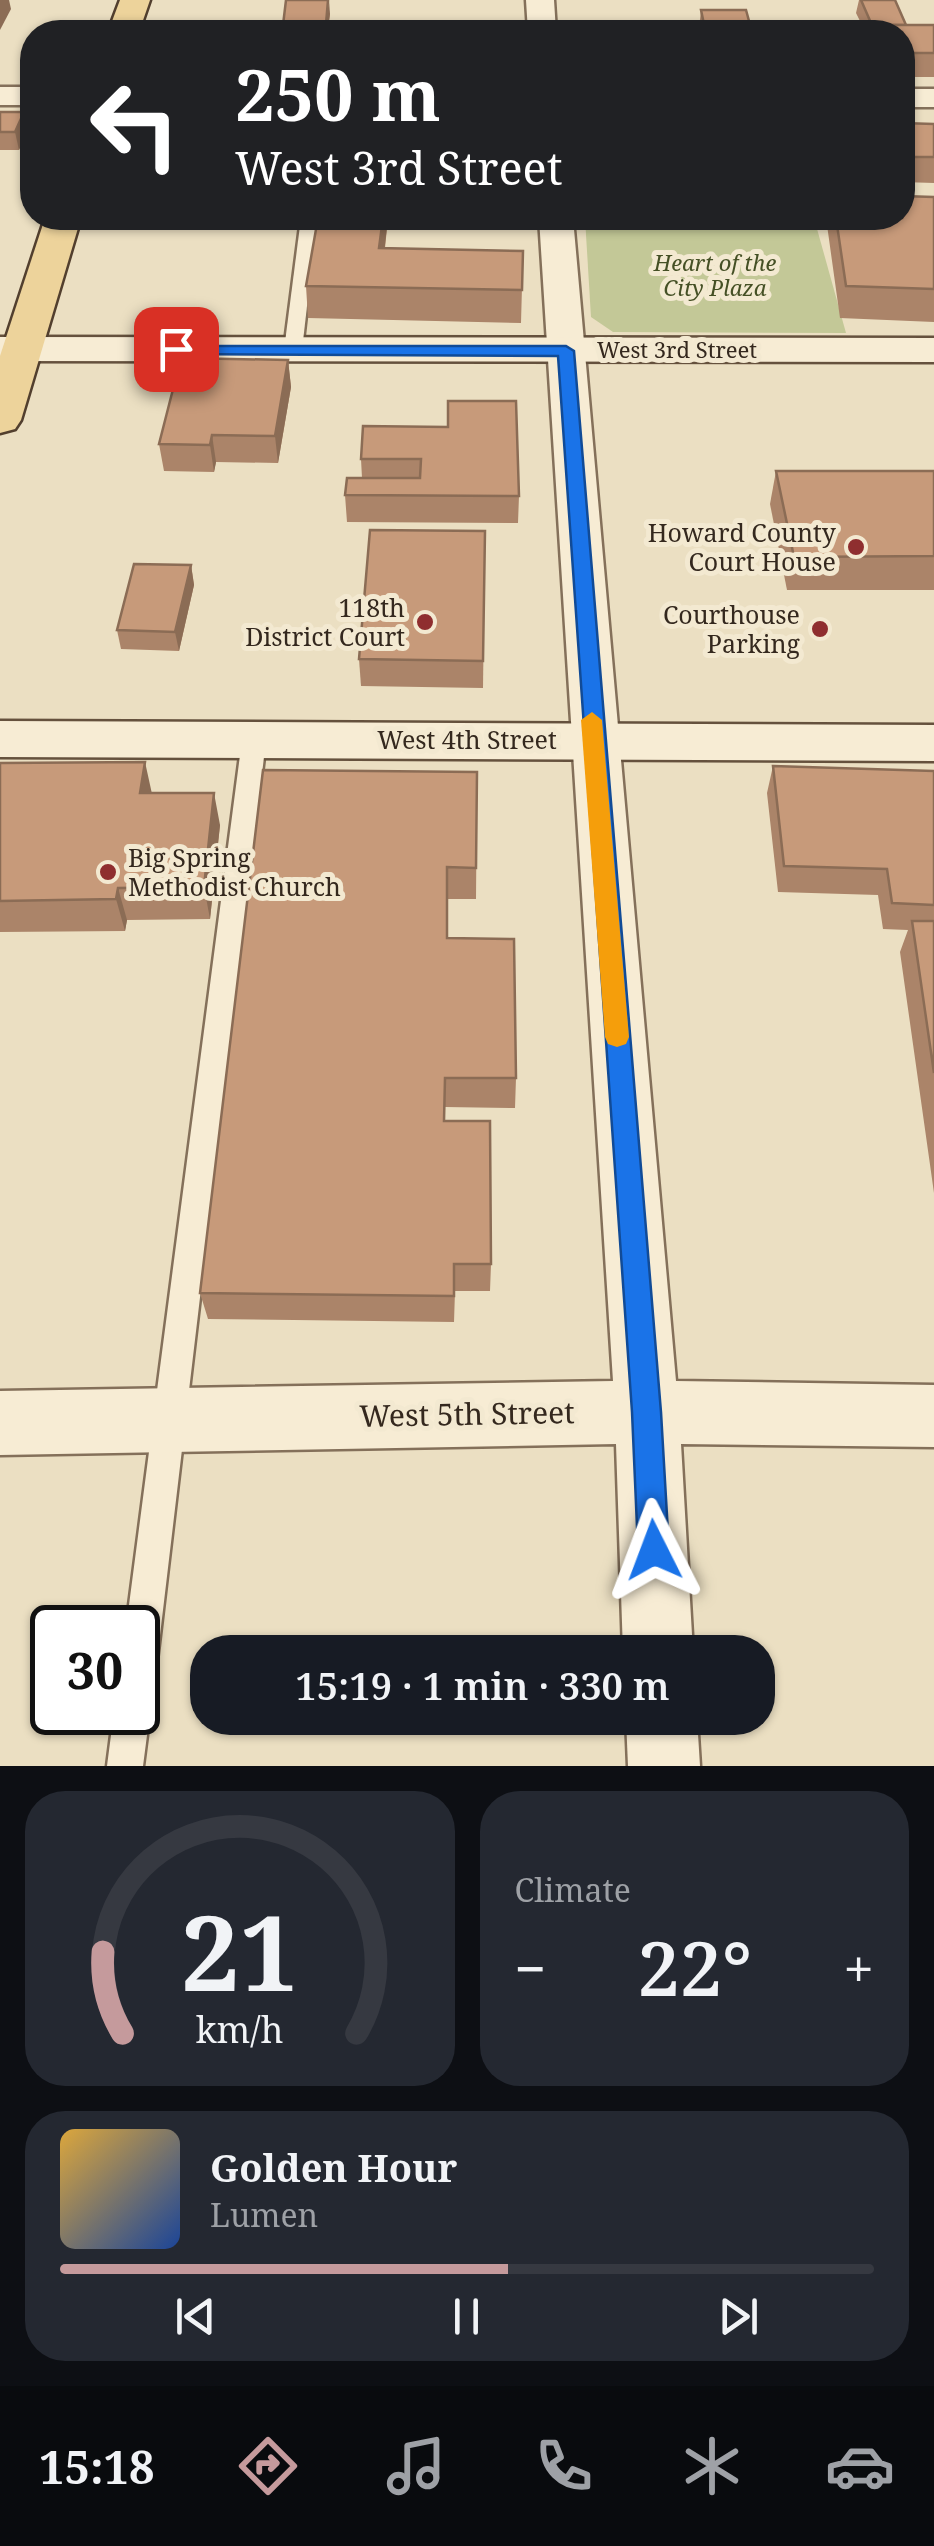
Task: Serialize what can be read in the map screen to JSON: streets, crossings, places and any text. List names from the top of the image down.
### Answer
{
  "streets": {
    "main road": ["West 3rd Street", "West 4th Street"],
    "street": ["West 5th Street"]
  },
  "parks": ["Heart of the City Plaza"],
  "places": [
    "Howard County Court House",
    "118th District Court",
    "Courthouse Parking",
    "Big Spring Methodist Church"
  ],
  "page": {
    "turn": ["250 m", "West 3rd Street"],
    "limit": "30",
    "trip": "15:19 · 1 min · 330 m",
    "tile": "Climate",
    "heat": ["−", "22°", "+"],
    "song": ["Golden Hour", "Lumen"],
    "tabs": "15:18",
    "gauge": ["21", "km/h"]
  }
}
